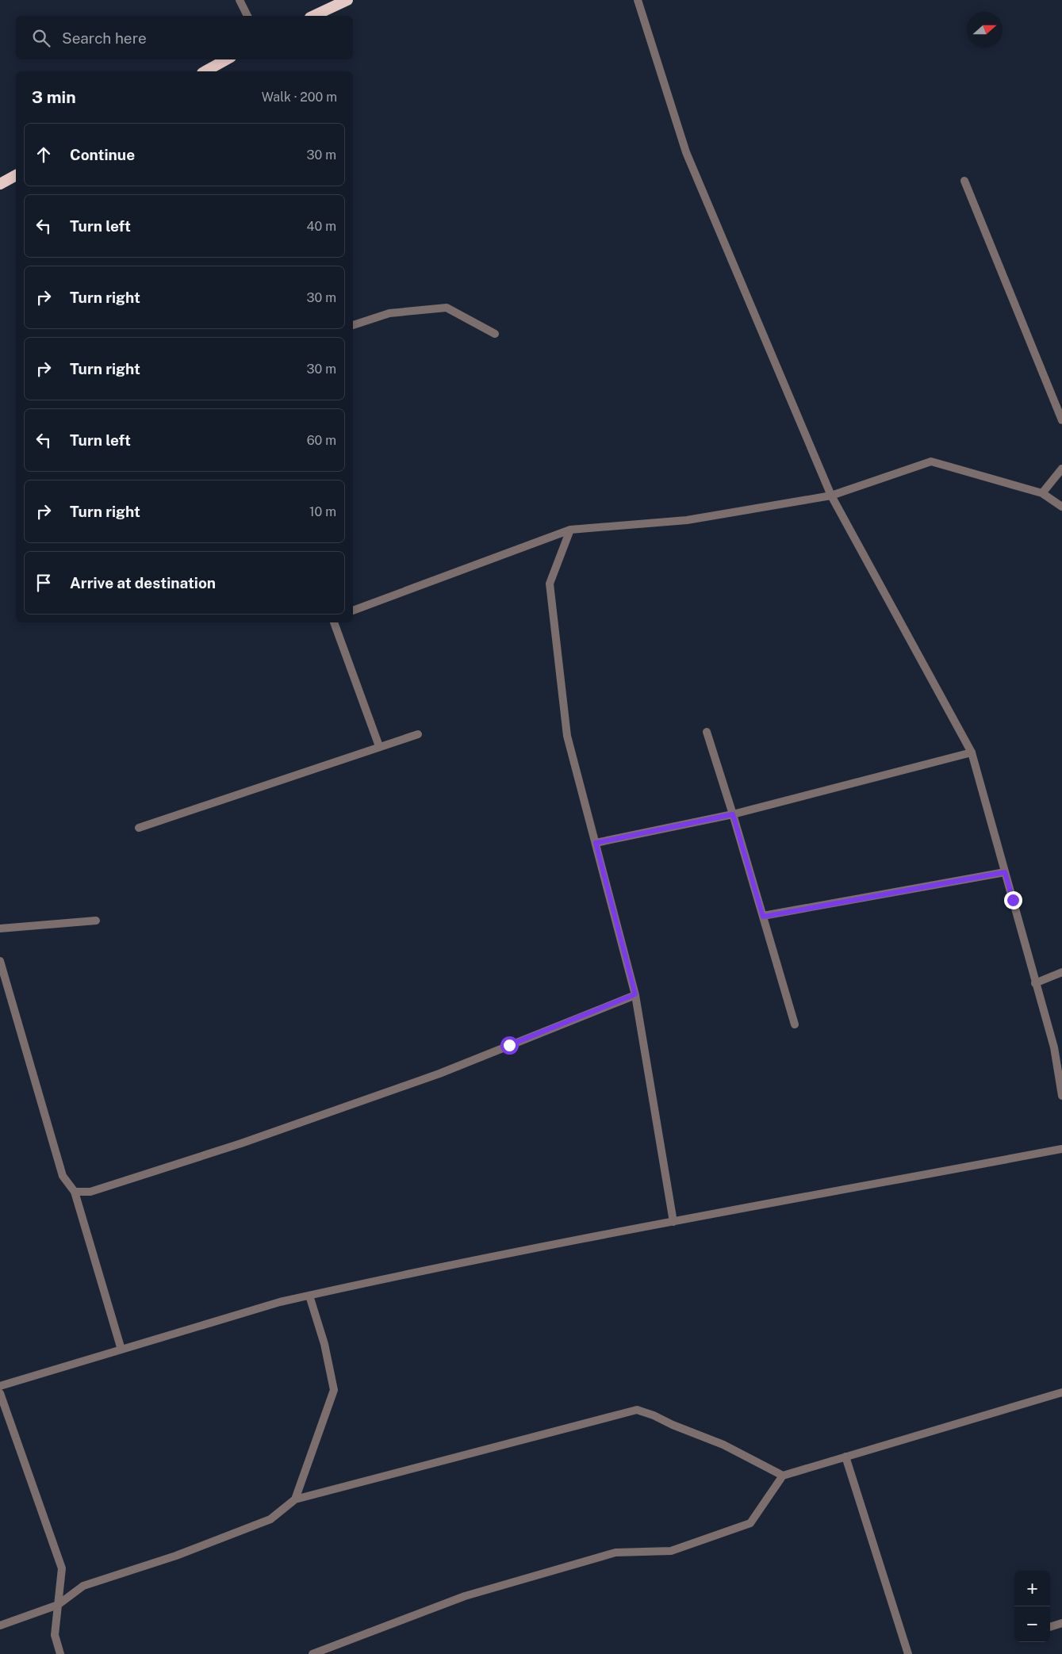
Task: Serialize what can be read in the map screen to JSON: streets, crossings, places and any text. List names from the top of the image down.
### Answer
{
  "north": "right",
  "page": {
    "search": "Search here",
    "heading": ["3 min", "Walk · 200 m"],
    "list": [
      ["Continue", "30 m"],
      ["Turn left", "40 m"],
      ["Turn right", "30 m"],
      ["Turn right", "30 m"],
      ["Turn left", "60 m"],
      ["Turn right", "10 m"],
      "Arrive at destination"
    ],
    "map_buttons": ["+", "−"]
  }
}
